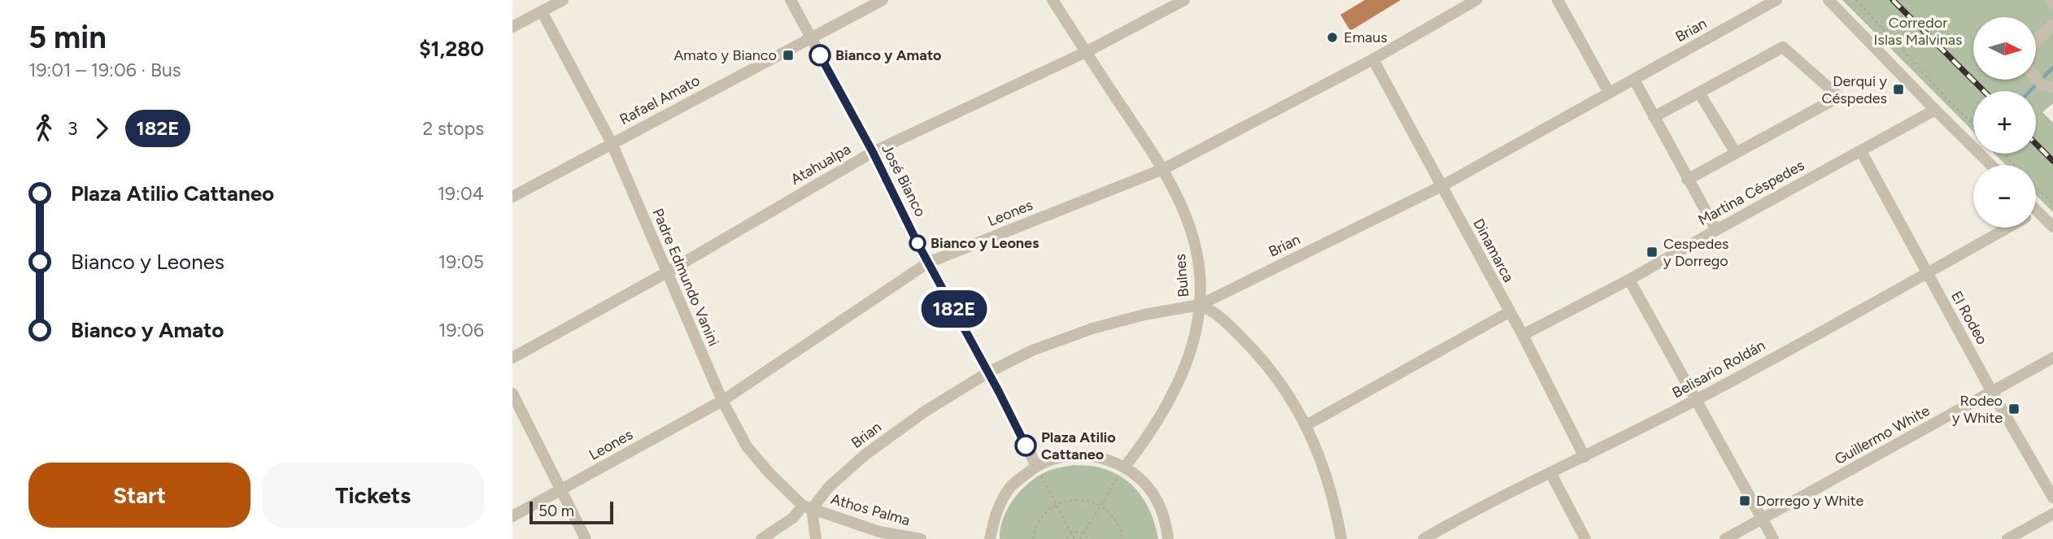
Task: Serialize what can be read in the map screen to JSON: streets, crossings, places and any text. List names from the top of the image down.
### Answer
{
  "streets": {
    "street": [
      "Brian",
      "Rafael Amato",
      "Atahualpa",
      "José Bianco",
      "Martina Céspedes",
      "Leones",
      "Dinamarca",
      "Bulnes",
      "Padre Edmundo Vanini",
      "El Rodeo",
      "Belisario Roldán",
      "Guillermo White",
      "Athos Palma"
    ]
  },
  "crossings": [
    ["Brian", "José Bianco"],
    ["Brian", "Dinamarca"],
    ["Brian", "Bulnes"],
    ["Brian", "Padre Edmundo Vanini"],
    ["Brian", "Athos Palma"],
    ["Rafael Amato", "José Bianco"],
    ["Rafael Amato", "Padre Edmundo Vanini"],
    ["Atahualpa", "José Bianco"],
    ["Atahualpa", "Bulnes"],
    ["Atahualpa", "Padre Edmundo Vanini"],
    ["José Bianco", "Leones"],
    ["Martina Céspedes", "Dinamarca"],
    ["Martina Céspedes", "El Rodeo"],
    ["Leones", "Dinamarca"],
    ["Leones", "Bulnes"],
    ["Leones", "Padre Edmundo Vanini"],
    ["Dinamarca", "Belisario Roldán"],
    ["Padre Edmundo Vanini", "Athos Palma"],
    ["El Rodeo", "Belisario Roldán"],
    ["El Rodeo", "Guillermo White"]
  ],
  "parks": ["Corredor Islas Malvinas"],
  "places": {
    "other": [
      "Emaus",
      "Bianco y Amato",
      "Bianco y Leones",
      "Plaza Atilio Cattaneo"
    ],
    "transit": [
      "Amato y Bianco",
      "Derqui y Céspedes",
      "Cespedes y Dorrego",
      "Rodeo y White",
      "Dorrego y White"
    ]
  },
  "lines": ["bus line 182E"],
  "scale_bar": "50 m",
  "north": "right",
  "page": {
    "heading": ["5 min", "19:01 – 19:06 · Bus", "$1,280"],
    "on_map": "182E",
    "map_buttons": ["+", "−"],
    "legs": ["3", "182E", "2 stops"],
    "list": [
      {
        "name": "Plaza Atilio Cattaneo",
        "value": "19:04"
      },
      {
        "name": "Bianco y Leones",
        "value": "19:05"
      },
      {
        "name": "Bianco y Amato",
        "value": "19:06"
      }
    ],
    "buttons": ["Start", "Tickets"],
    "scale": "50 m"
  }
}
